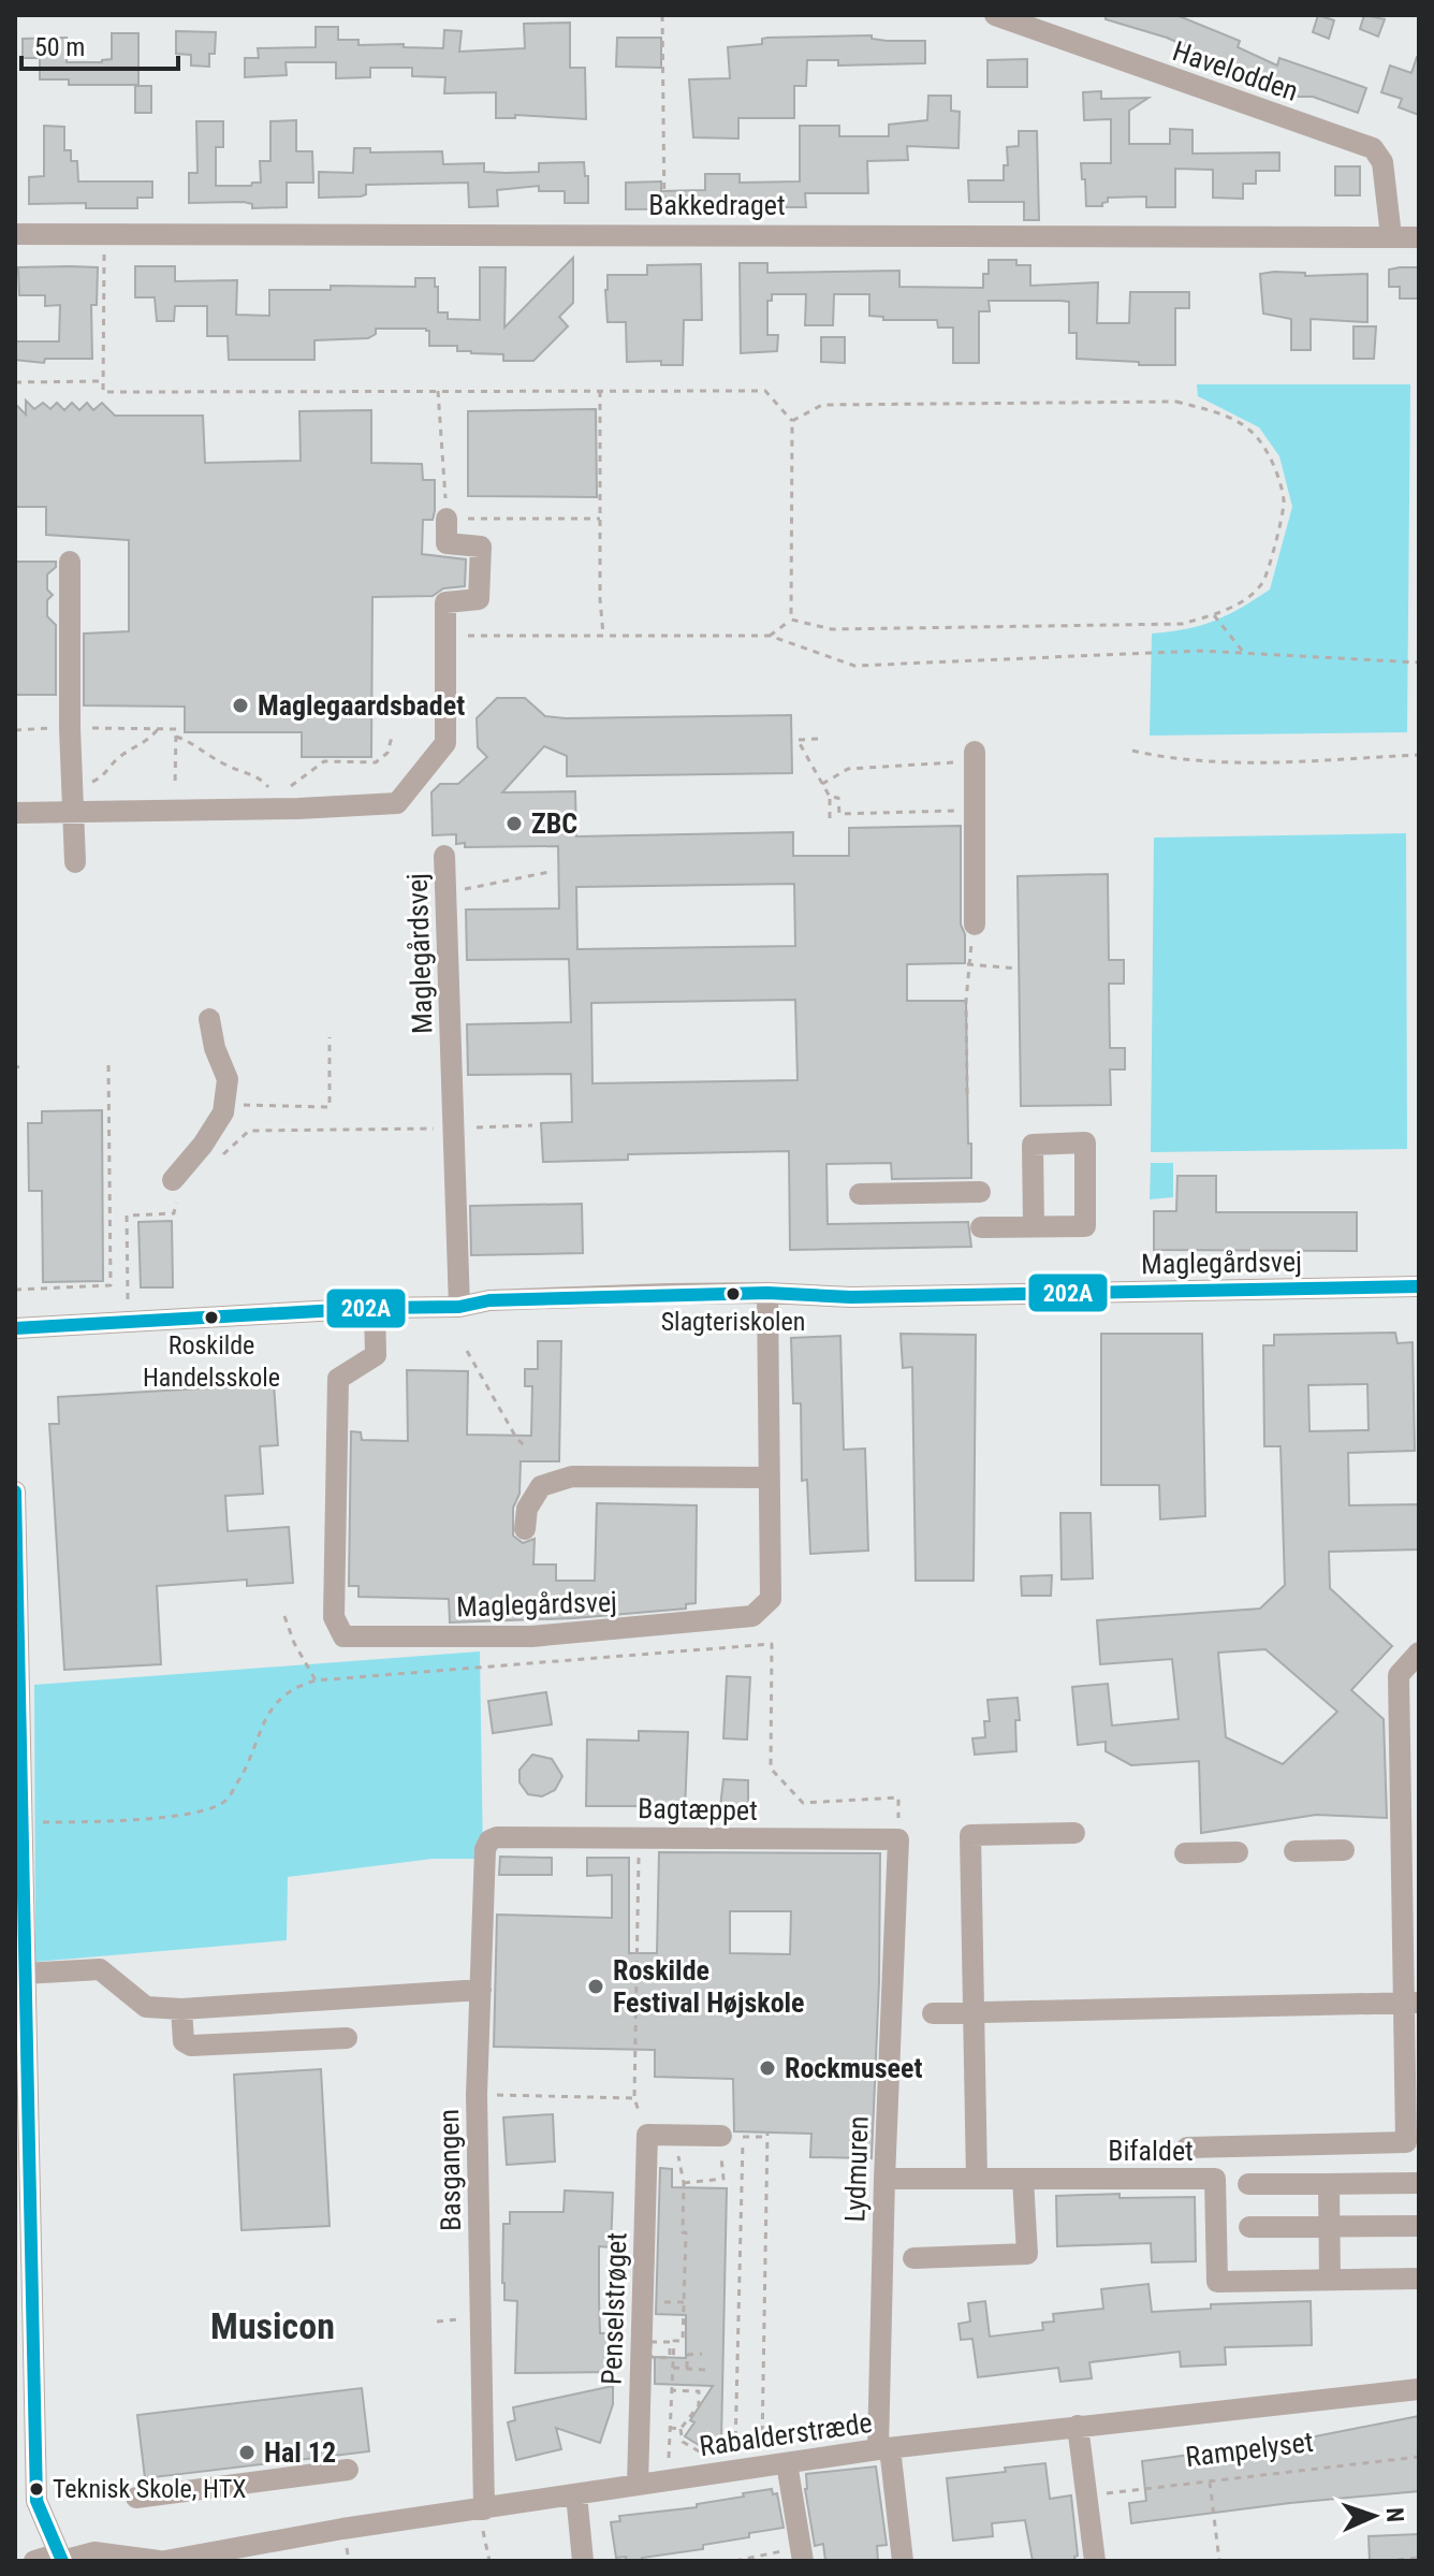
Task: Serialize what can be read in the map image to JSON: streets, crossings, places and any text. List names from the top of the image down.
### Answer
{
  "streets": {
    "street": [
      "Havelodden",
      "Bakkedraget",
      "Maglegårdsvej",
      "Bagtæppet",
      "Bifaldet",
      "Lydmuren",
      "Basgangen",
      "Penselstrøget",
      "Rabalderstræde"
    ],
    "path": ["Rampelyset"]
  },
  "crossings": [
    ["Havelodden", "Bakkedraget"],
    ["Bagtæppet", "Lydmuren"],
    ["Bagtæppet", "Basgangen"],
    ["Bifaldet", "Lydmuren"],
    ["Lydmuren", "Rabalderstræde"],
    ["Basgangen", "Rabalderstræde"],
    ["Penselstrøget", "Rabalderstræde"]
  ],
  "districts": ["Musicon"],
  "places": [
    "Maglegaardsbadet",
    "ZBC",
    "Slagteriskolen",
    "Roskilde Handelsskole",
    "Roskilde Festival Højskole",
    "Rockmuseet",
    "Hal 12",
    "Teknisk Skole, HTX"
  ],
  "lines": ["transit line 202A"],
  "scale_bar": "50 m",
  "north": "right"
}
